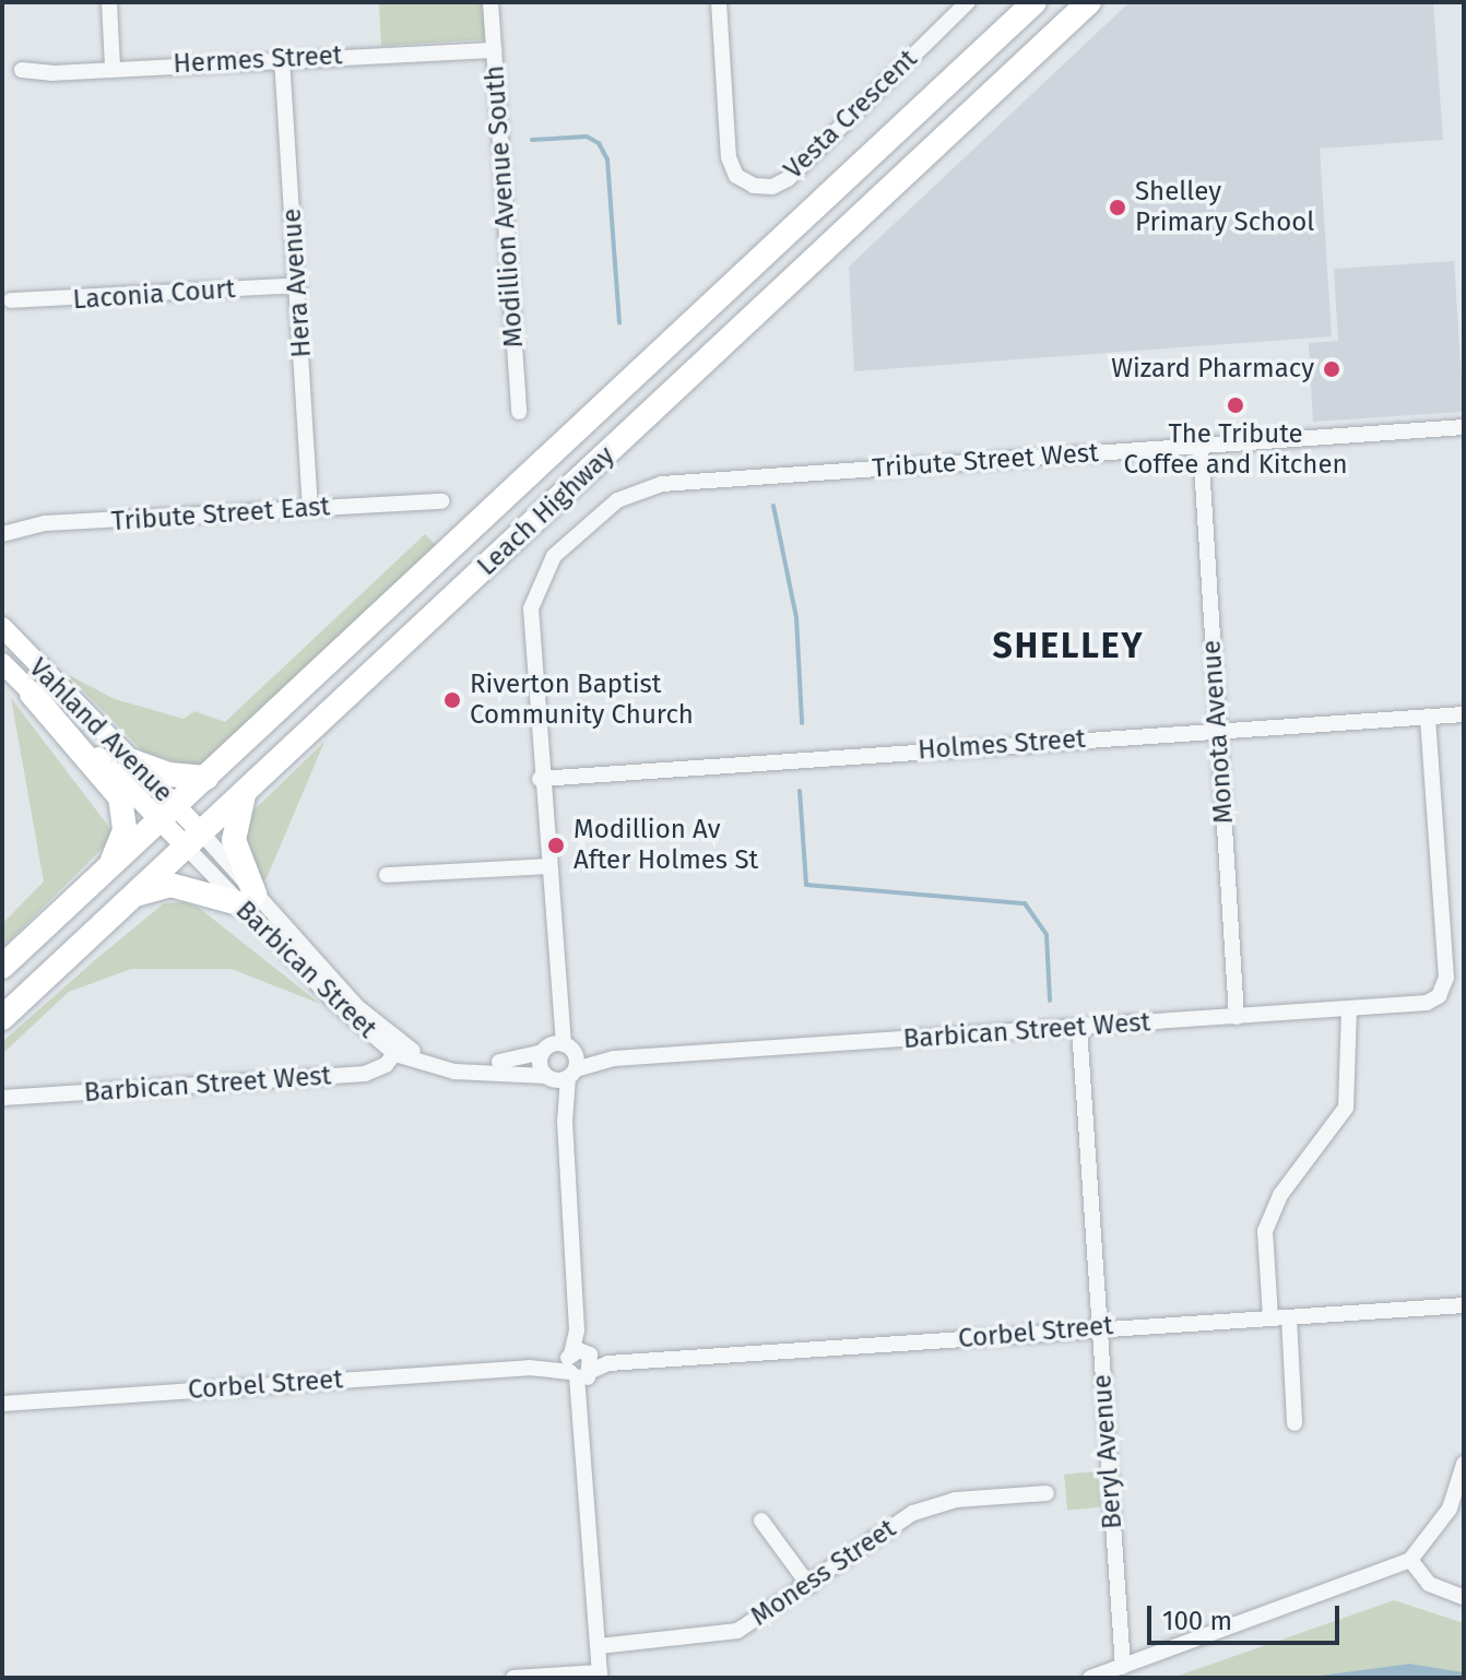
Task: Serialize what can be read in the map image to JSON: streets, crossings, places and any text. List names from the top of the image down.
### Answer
{
  "streets": {
    "highway": ["Leach Highway"],
    "main road": ["Vahland Avenue"],
    "street": [
      "Hermes Street",
      "Vesta Crescent",
      "Modillion Avenue South",
      "Hera Avenue",
      "Laconia Court",
      "Tribute Street West",
      "Tribute Street East",
      "Monota Avenue",
      "Holmes Street",
      "Barbican Street",
      "Barbican Street West",
      "Corbel Street",
      "Beryl Avenue",
      "Moness Street"
    ]
  },
  "crossings": [
    ["Hermes Street", "Modillion Avenue South"],
    ["Hermes Street", "Hera Avenue"],
    ["Hera Avenue", "Laconia Court"],
    ["Hera Avenue", "Tribute Street East"],
    ["Tribute Street West", "Monota Avenue"],
    ["Tribute Street West", "Holmes Street"],
    ["Leach Highway", "Vahland Avenue"],
    ["Leach Highway", "Barbican Street"],
    ["Vahland Avenue", "Barbican Street"],
    ["Monota Avenue", "Holmes Street"],
    ["Monota Avenue", "Barbican Street West"],
    ["Holmes Street", "Barbican Street West"],
    ["Barbican Street", "Barbican Street West"],
    ["Barbican Street West", "Beryl Avenue"],
    ["Corbel Street", "Beryl Avenue"]
  ],
  "districts": ["SHELLEY"],
  "places": [
    "Shelley Primary School",
    "Wizard Pharmacy",
    "The Tribute Coffee and Kitchen",
    "Riverton Baptist Community Church",
    "Modillion Av After Holmes St"
  ],
  "scale_bar": "100 m"
}
